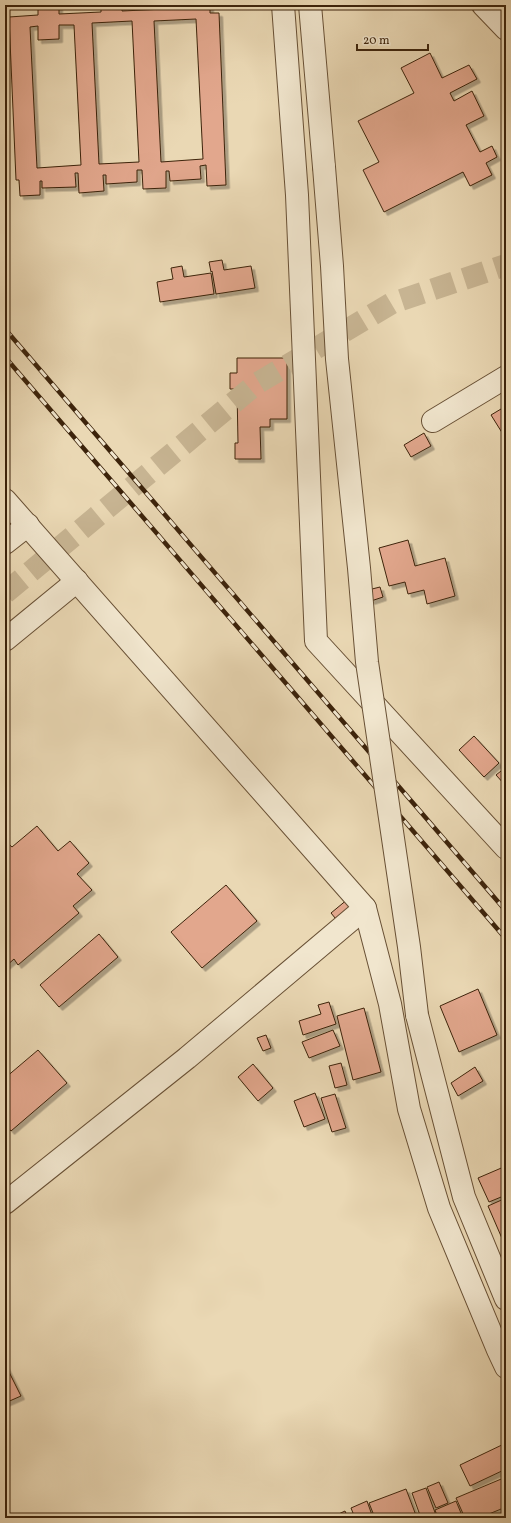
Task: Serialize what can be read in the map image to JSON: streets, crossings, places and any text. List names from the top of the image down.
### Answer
{
  "scale_bar": "20 m"
}
